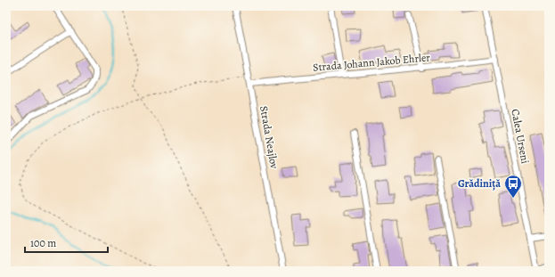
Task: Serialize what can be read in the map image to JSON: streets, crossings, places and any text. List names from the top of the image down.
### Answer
{
  "streets": {
    "street": ["Strada Johann Jakob Ehrler", "Calea Urseni", "Strada Neajlov"]
  },
  "crossings": [
    ["Strada Johann Jakob Ehrler", "Calea Urseni"],
    ["Strada Johann Jakob Ehrler", "Strada Neajlov"]
  ],
  "places": {
    "bus stop": ["Grădiniță"]
  },
  "scale_bar": "100 m"
}
